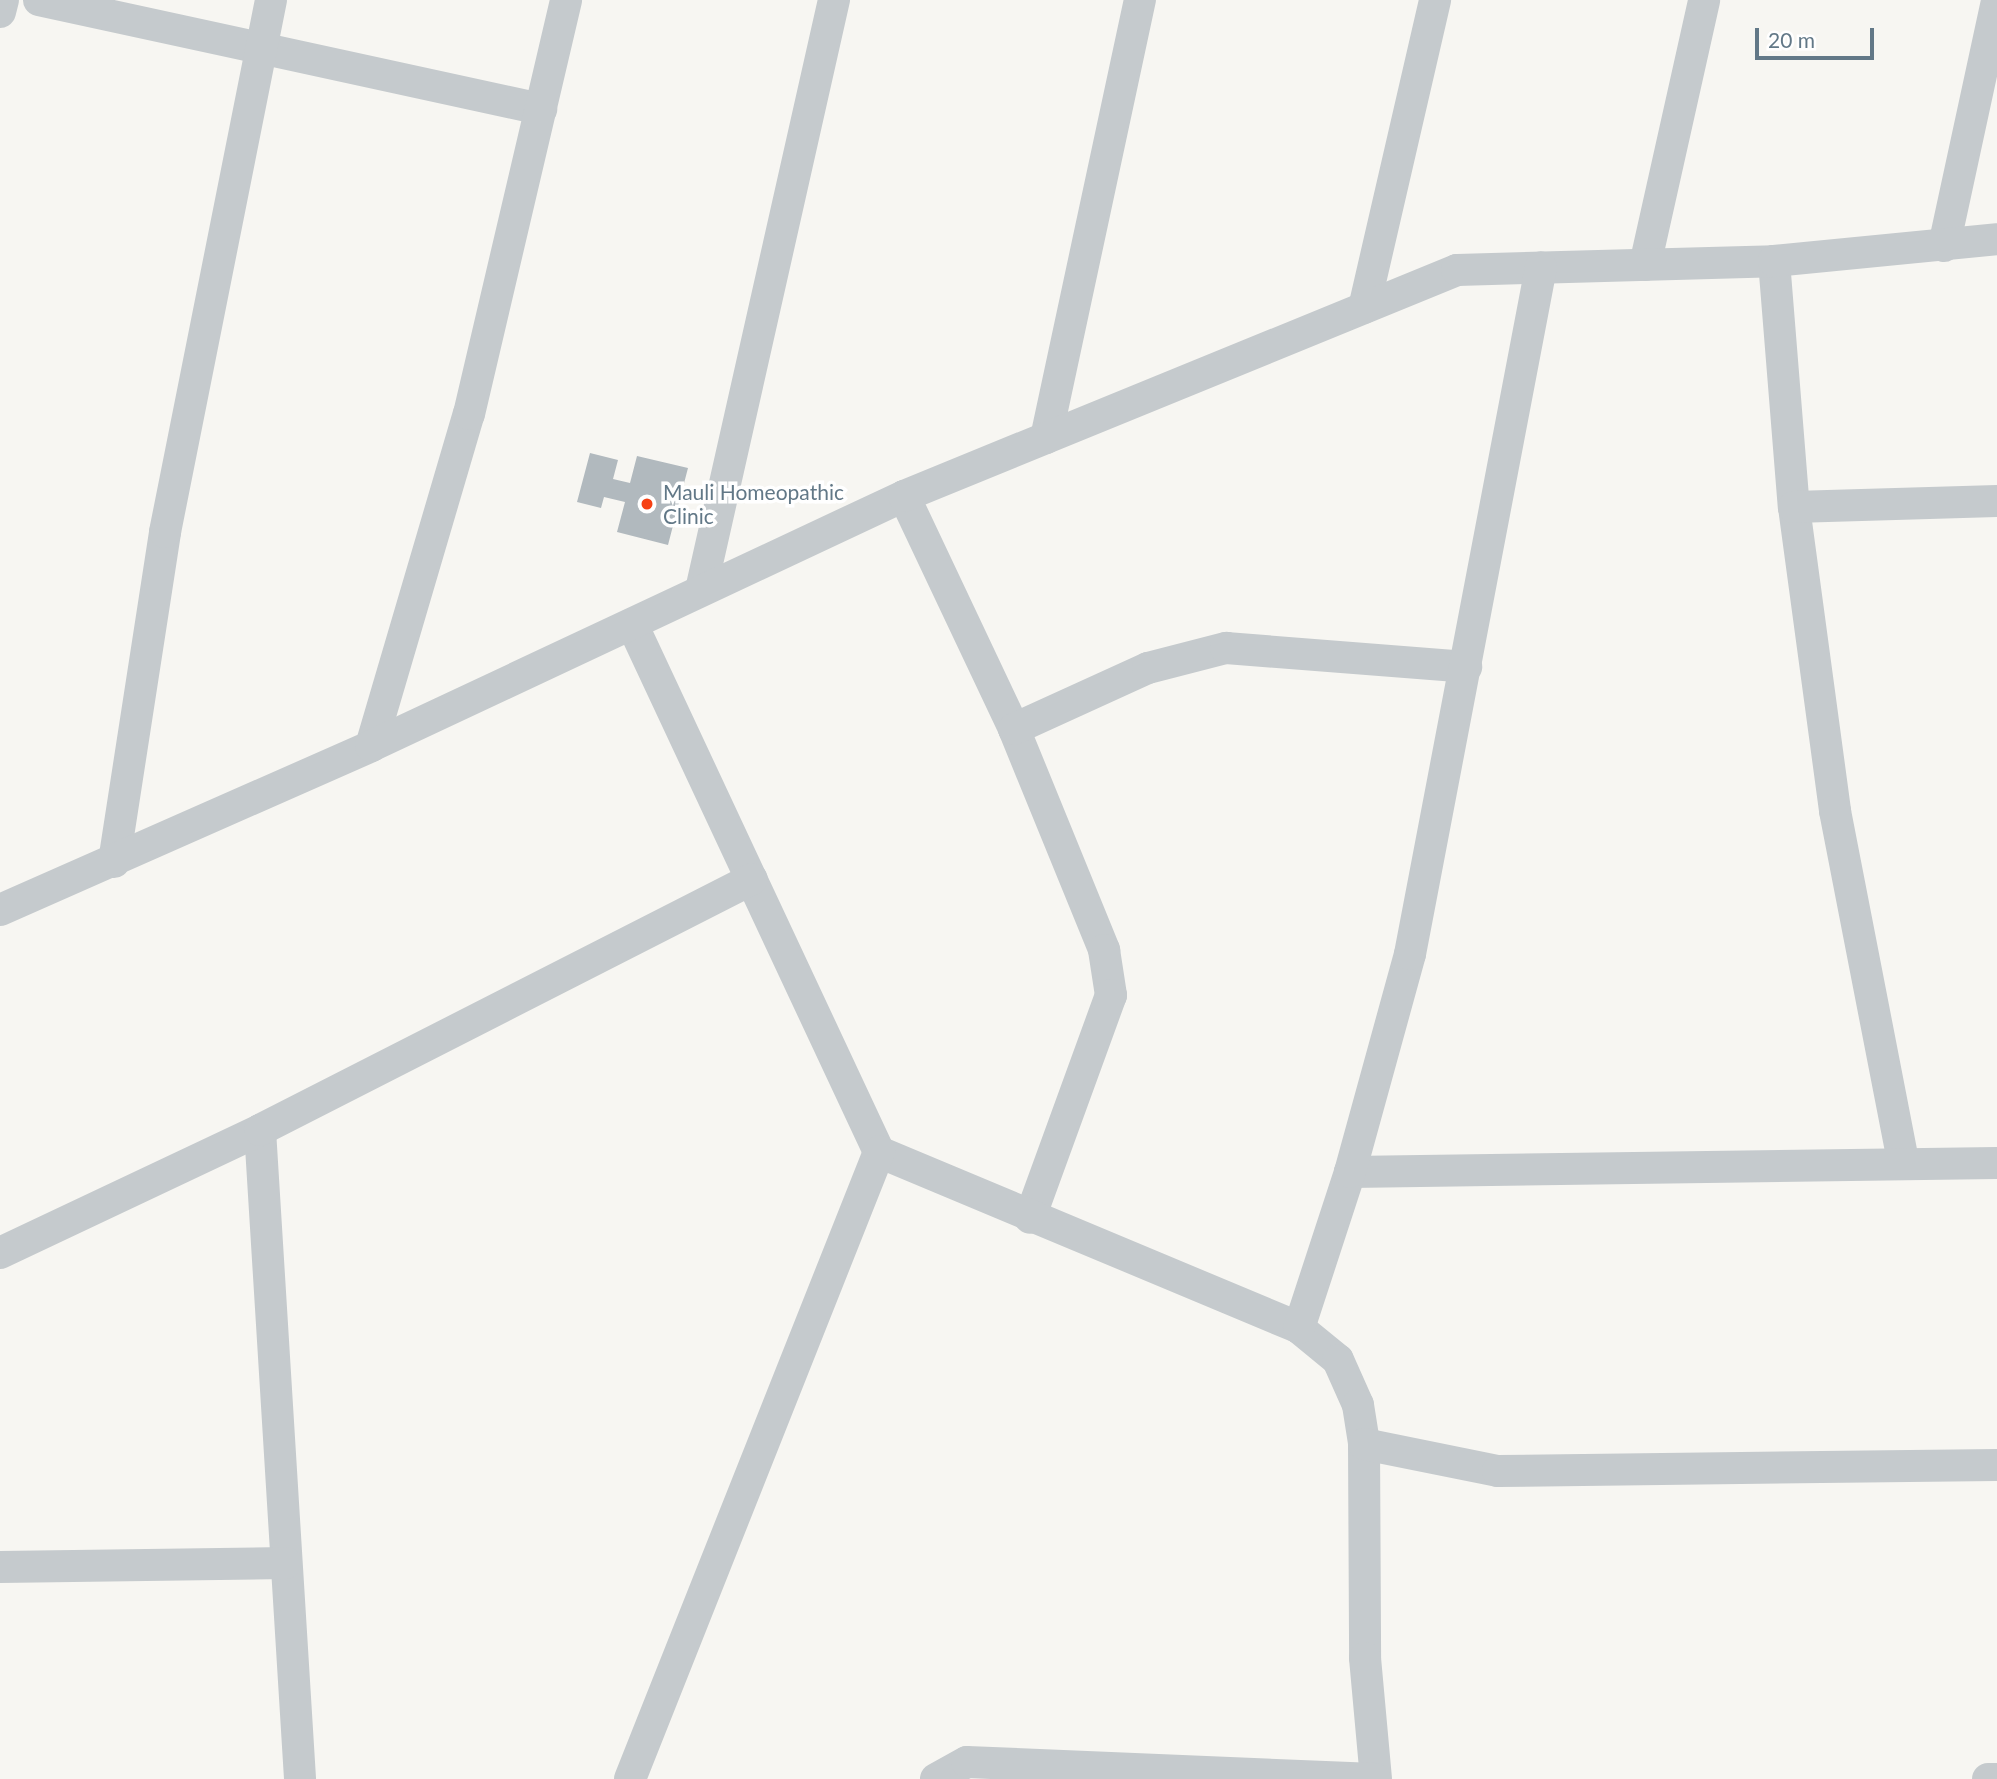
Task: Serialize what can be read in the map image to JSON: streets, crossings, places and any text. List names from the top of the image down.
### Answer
{
  "places": ["Mauli Homeopathic Clinic"],
  "scale_bar": "20 m"
}
